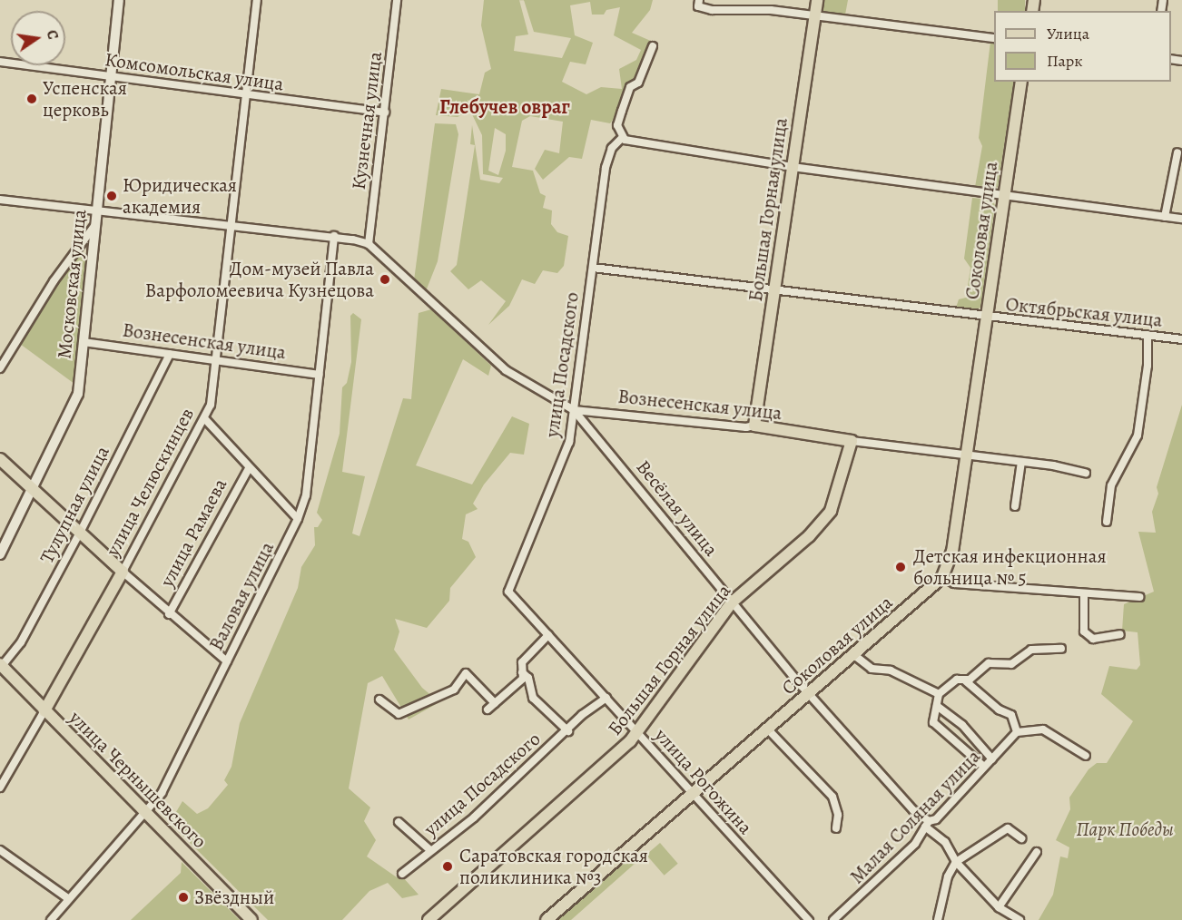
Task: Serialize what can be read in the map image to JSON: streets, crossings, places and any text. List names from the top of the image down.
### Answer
{
  "streets": {
    "main road": [
      "Большая Горная улица",
      "Соколовая улица",
      "Московская улица",
      "Вознесенская улица",
      "улица Челюскинцев",
      "улица Чернышевского"
    ],
    "street": [
      "Комсомольская улица",
      "Кузнечная улица",
      "Октябрьская улица",
      "улица Посадского",
      "Тулупная улица",
      "Весёлая улица",
      "улица Рамаева",
      "Валовая улица",
      "улица Рогожина",
      "Малая Соляная улица"
    ]
  },
  "crossings": [
    ["Комсомольская улица", "Кузнечная улица"],
    ["Комсомольская улица", "Московская улица"],
    ["Комсомольская улица", "улица Челюскинцев"],
    ["Кузнечная улица", "Вознесенская улица"],
    ["Большая Горная улица", "Октябрьская улица"],
    ["Большая Горная улица", "Вознесенская улица"],
    ["Большая Горная улица", "Весёлая улица"],
    ["Большая Горная улица", "улица Рогожина"],
    ["Соколовая улица", "Октябрьская улица"],
    ["Соколовая улица", "Вознесенская улица"],
    ["Соколовая улица", "Весёлая улица"],
    ["Соколовая улица", "улица Рогожина"],
    ["Московская улица", "Вознесенская улица"],
    ["Октябрьская улица", "улица Посадского"],
    ["Вознесенская улица", "улица Посадского"],
    ["Вознесенская улица", "улица Челюскинцев"],
    ["Вознесенская улица", "Тулупная улица"],
    ["Вознесенская улица", "Весёлая улица"],
    ["Вознесенская улица", "Валовая улица"],
    ["улица Посадского", "Весёлая улица"],
    ["улица Посадского", "улица Рогожина"],
    ["улица Челюскинцев", "улица Чернышевского"],
    ["Тулупная улица", "улица Чернышевского"],
    ["Весёлая улица", "Малая Соляная улица"],
    ["Валовая улица", "улица Чернышевского"]
  ],
  "districts": ["Глебучев овраг"],
  "parks": ["Парк Победы"],
  "places": [
    "Успенская церковь",
    "Юридическая академия",
    "Дом-музей Павла Варфоломеевича Кузнецова",
    "Детская инфекционная больница № 5",
    "Саратовская городская поликлиника №3",
    "Звёздный"
  ],
  "legend": ["Улица", "Парк"],
  "north": "right"
}
